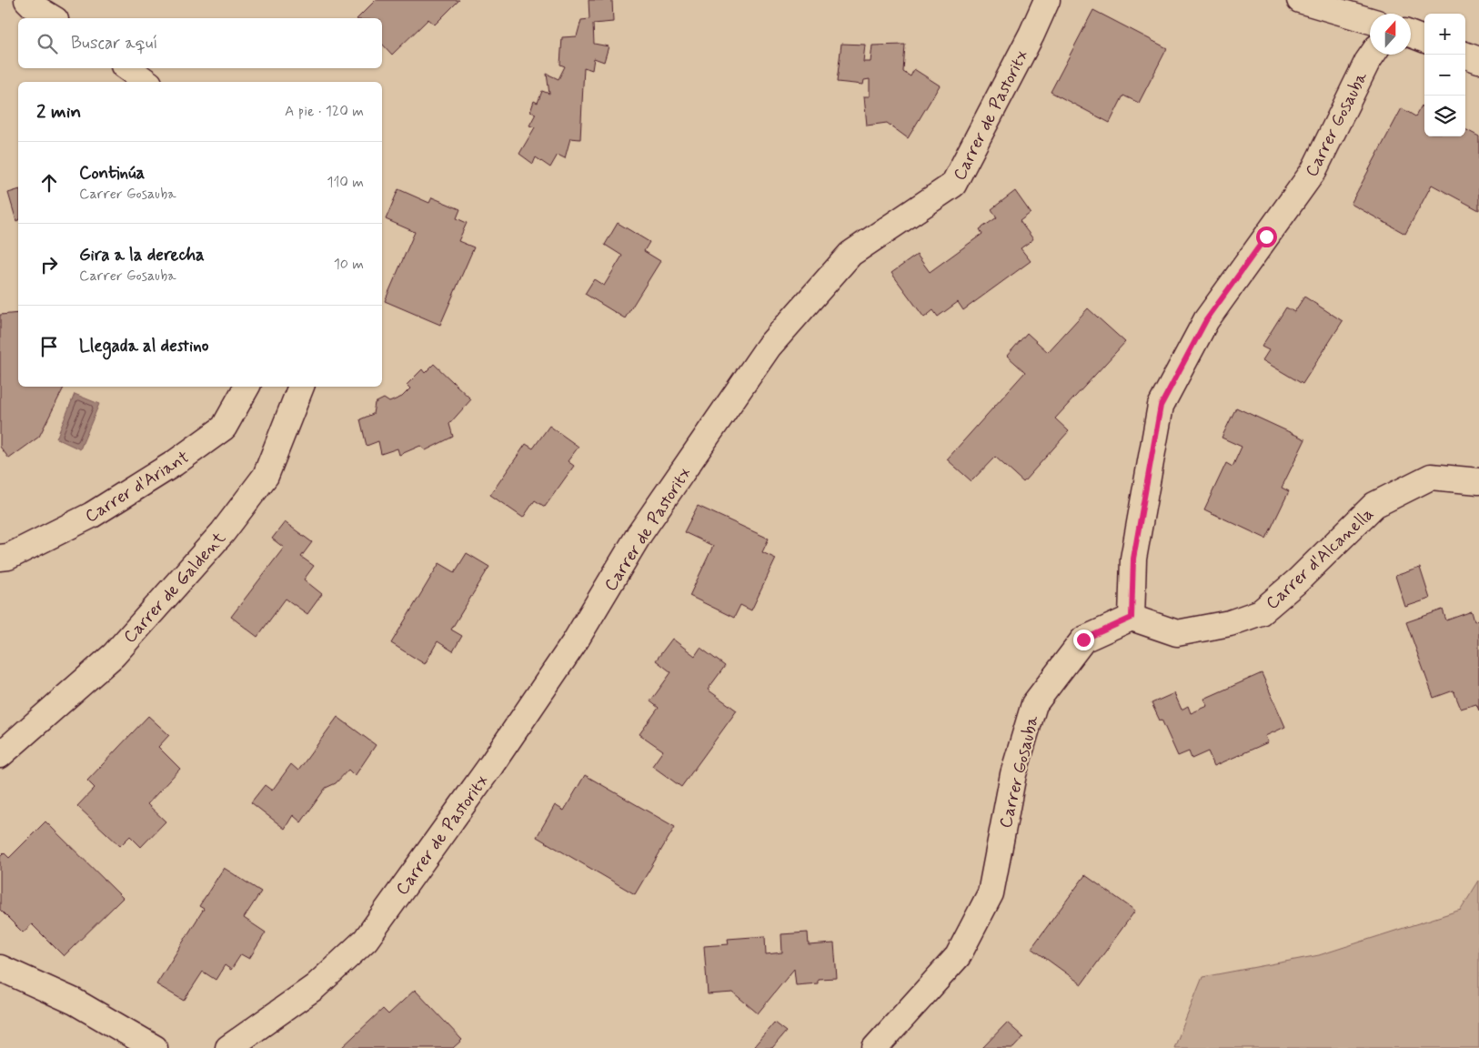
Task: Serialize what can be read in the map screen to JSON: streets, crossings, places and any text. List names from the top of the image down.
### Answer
{
  "streets": {
    "street": [
      "Carrer de Pastoritx",
      "Carrer Gosauba",
      "Carrer d'Ariant",
      "Carrer d'Alcanella",
      "Carrer de Galdent"
    ]
  },
  "crossings": [
    ["Carrer Gosauba", "Carrer d'Alcanella"]
  ],
  "north": "top",
  "page": {
    "map_buttons": ["+", "−"],
    "search": "Buscar aquí",
    "heading": ["2 min", "A pie · 120 m"],
    "list": [
      ["Continúa", "Carrer Gosauba", "110 m"],
      ["Gira a la derecha", "Carrer Gosauba", "10 m"],
      "Llegada al destino"
    ]
  }
}
